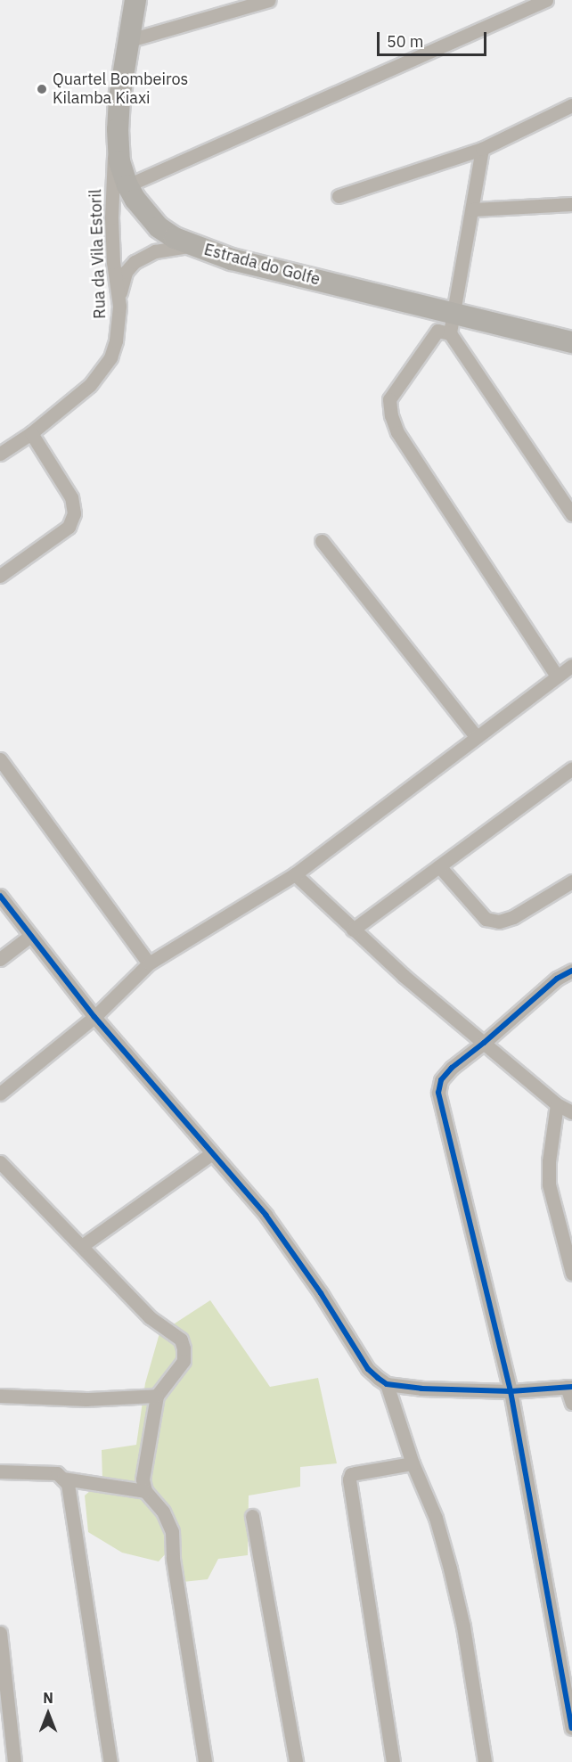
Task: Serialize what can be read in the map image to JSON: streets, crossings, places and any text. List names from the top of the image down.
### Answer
{
  "streets": {
    "highway": ["Estrada do Golfe"],
    "street": ["Rua da Vila Estoril"]
  },
  "crossings": [
    ["Rua da Vila Estoril", "Estrada do Golfe"]
  ],
  "places": ["Quartel Bombeiros Kilamba Kiaxi"],
  "scale_bar": "50 m",
  "north": "top"
}
